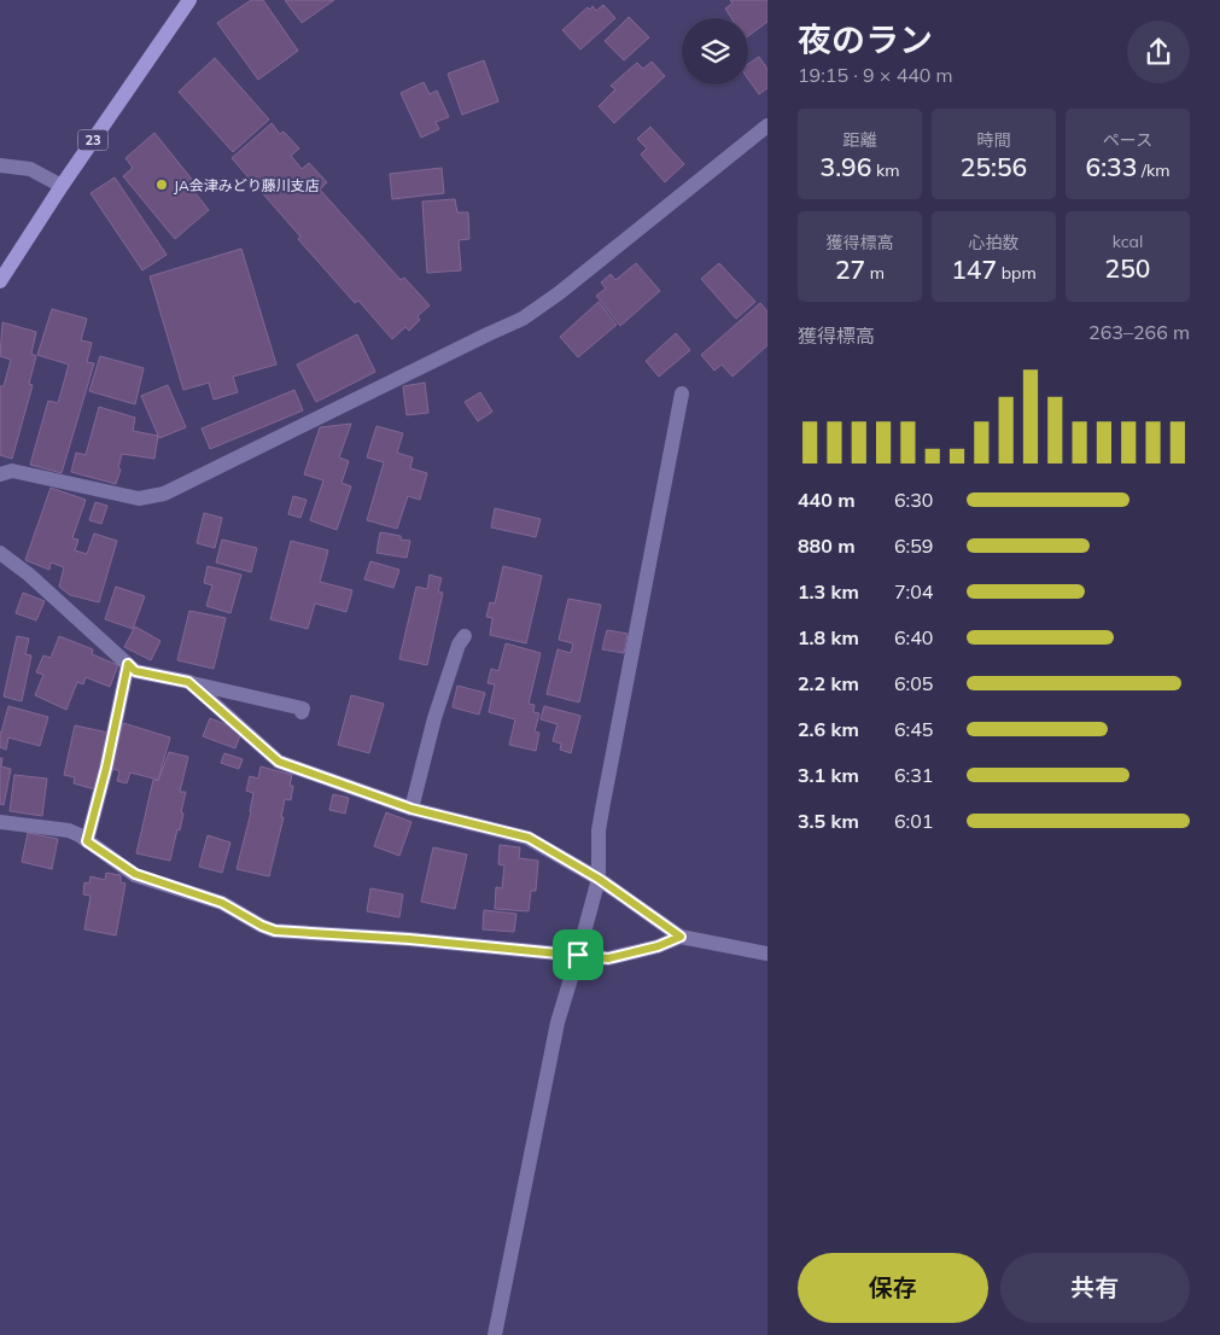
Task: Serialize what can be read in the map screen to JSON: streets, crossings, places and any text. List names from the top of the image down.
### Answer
{
  "streets": {
    "main road": ["23"]
  },
  "places": ["JA会津みどり藤川支店"],
  "page": {
    "heading": ["夜のラン", "19:15 · 9 × 440 m"],
    "stats": [
      ["距離", "3.96 km"],
      ["時間", "25:56"],
      ["ペース", "6:33 /km"],
      ["獲得標高", "27 m"],
      ["心拍数", "147 bpm"],
      ["kcal", "250"]
    ],
    "chart": ["獲得標高", "263–266 m"],
    "list": [
      {
        "name": "440 m",
        "note": "6:30"
      },
      {
        "name": "880 m",
        "note": "6:59"
      },
      {
        "name": "1.3 km",
        "note": "7:04"
      },
      {
        "name": "1.8 km",
        "note": "6:40"
      },
      {
        "name": "2.2 km",
        "note": "6:05"
      },
      {
        "name": "2.6 km",
        "note": "6:45"
      },
      {
        "name": "3.1 km",
        "note": "6:31"
      },
      {
        "name": "3.5 km",
        "note": "6:01"
      }
    ],
    "buttons": ["保存", "共有"]
  }
}
